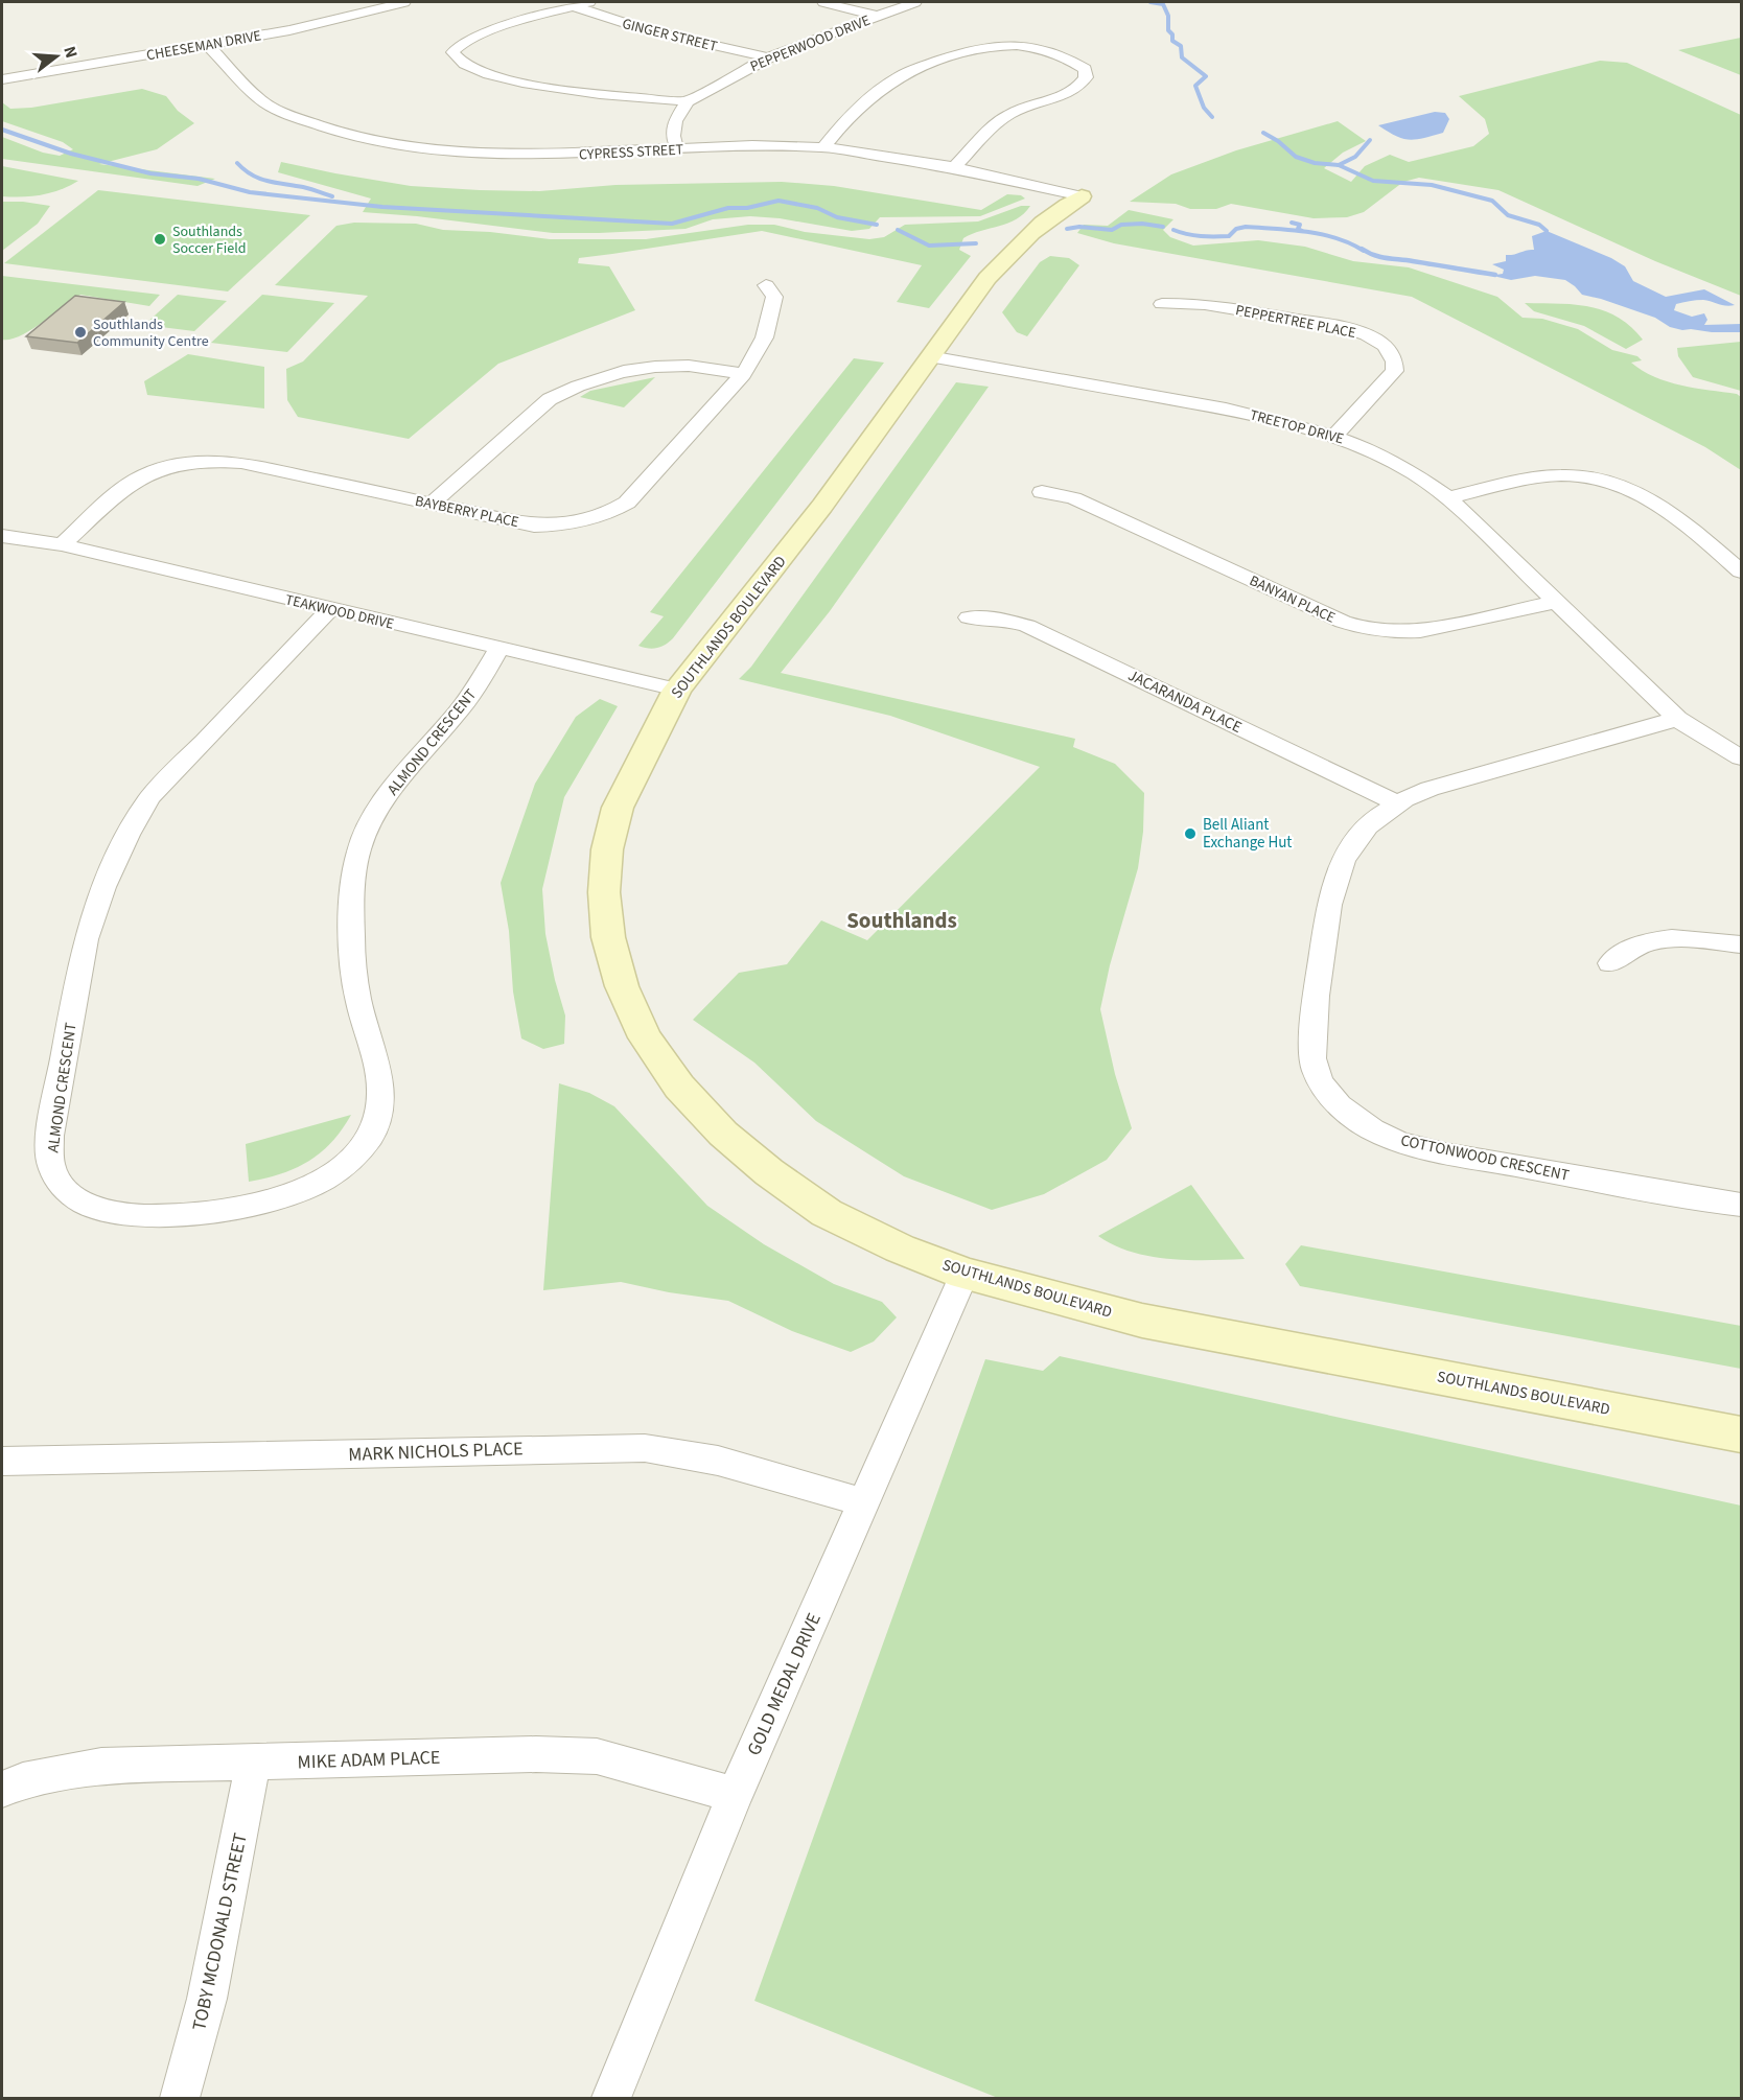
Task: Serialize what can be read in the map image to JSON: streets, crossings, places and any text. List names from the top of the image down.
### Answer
{
  "streets": {
    "main road": ["SOUTHLANDS BOULEVARD"],
    "street": [
      "GINGER STREET",
      "PEPPERWOOD DRIVE",
      "CHEESEMAN DRIVE",
      "CYPRESS STREET",
      "PEPPERTREE PLACE",
      "TREETOP DRIVE",
      "BAYBERRY PLACE",
      "BANYAN PLACE",
      "TEAKWOOD DRIVE",
      "JACARANDA PLACE",
      "ALMOND CRESCENT",
      "COTTONWOOD CRESCENT",
      "MARK NICHOLS PLACE",
      "GOLD MEDAL DRIVE",
      "MIKE ADAM PLACE",
      "TOBY MCDONALD STREET"
    ]
  },
  "crossings": [
    ["GINGER STREET", "PEPPERWOOD DRIVE"],
    ["CHEESEMAN DRIVE", "CYPRESS STREET"],
    ["CYPRESS STREET", "SOUTHLANDS BOULEVARD"],
    ["PEPPERTREE PLACE", "TREETOP DRIVE"],
    ["TREETOP DRIVE", "BANYAN PLACE"],
    ["TREETOP DRIVE", "SOUTHLANDS BOULEVARD"],
    ["TREETOP DRIVE", "COTTONWOOD CRESCENT"],
    ["BAYBERRY PLACE", "TEAKWOOD DRIVE"],
    ["TEAKWOOD DRIVE", "SOUTHLANDS BOULEVARD"],
    ["TEAKWOOD DRIVE", "ALMOND CRESCENT"],
    ["SOUTHLANDS BOULEVARD", "GOLD MEDAL DRIVE"],
    ["JACARANDA PLACE", "COTTONWOOD CRESCENT"],
    ["MARK NICHOLS PLACE", "GOLD MEDAL DRIVE"],
    ["GOLD MEDAL DRIVE", "MIKE ADAM PLACE"],
    ["MIKE ADAM PLACE", "TOBY MCDONALD STREET"]
  ],
  "districts": ["Southlands"],
  "places": ["Southlands Soccer Field", "Southlands Community Centre", "Bell Aliant Exchange Hut"],
  "north": "right"
}
